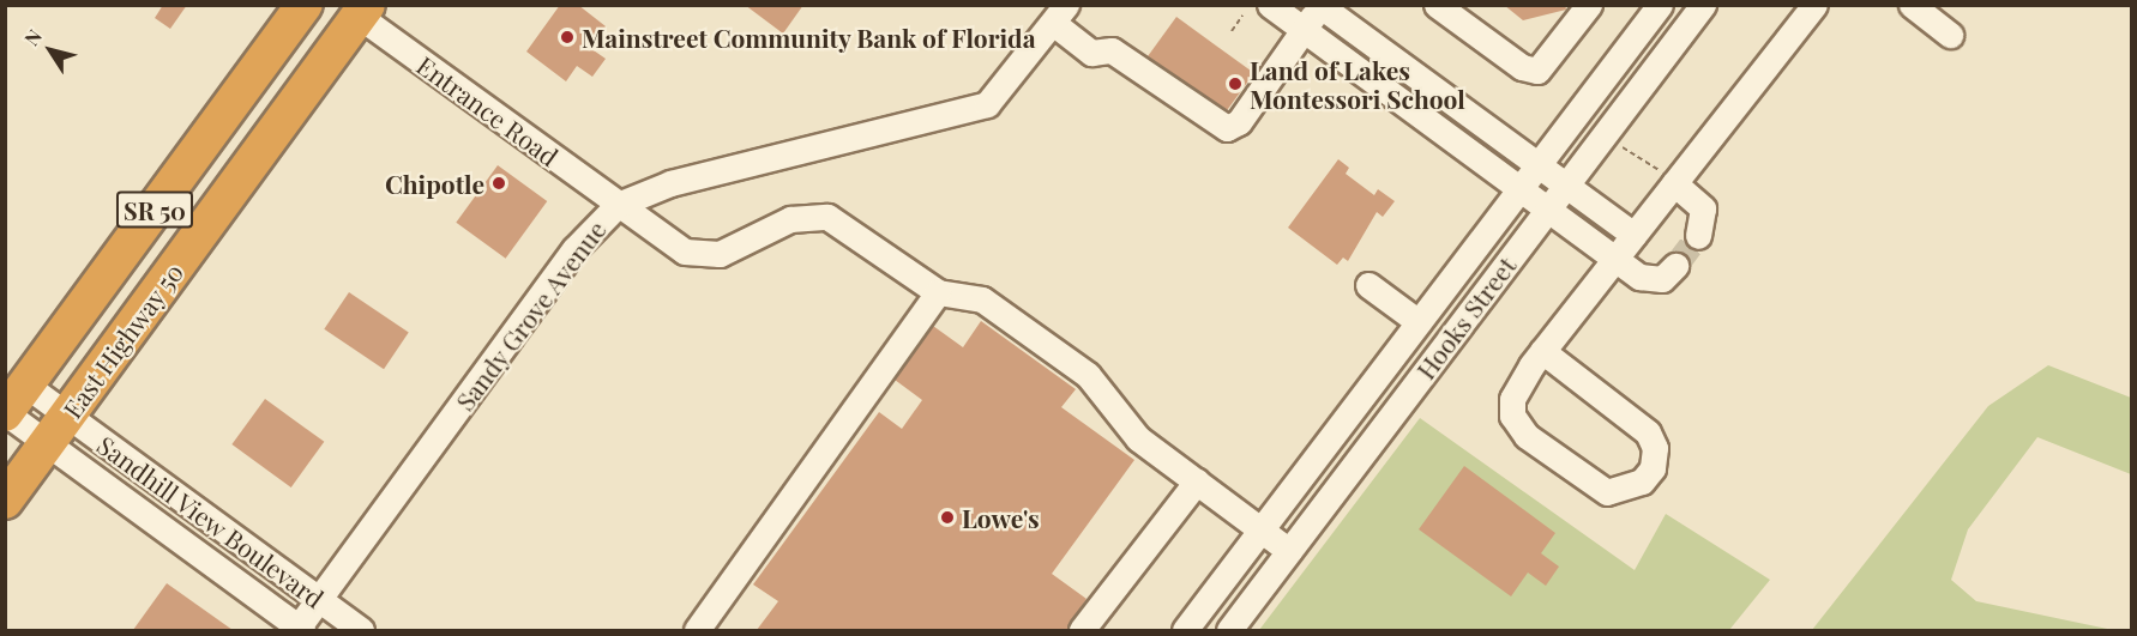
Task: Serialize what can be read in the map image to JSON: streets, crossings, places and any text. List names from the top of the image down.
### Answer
{
  "streets": {
    "highway": ["SR 50", "East Highway 50"],
    "street": [
      "Entrance Road",
      "Sandy Grove Avenue",
      "Hooks Street",
      "Sandhill View Boulevard"
    ]
  },
  "crossings": [
    ["Entrance Road", "Sandy Grove Avenue"],
    ["Entrance Road", "East Highway 50"],
    ["Sandy Grove Avenue", "Sandhill View Boulevard"],
    ["East Highway 50", "Sandhill View Boulevard"]
  ],
  "places": [
    "Mainstreet Community Bank of Florida",
    "Land of Lakes Montessori School",
    "Chipotle",
    "Lowe's"
  ],
  "north": "top left"
}
